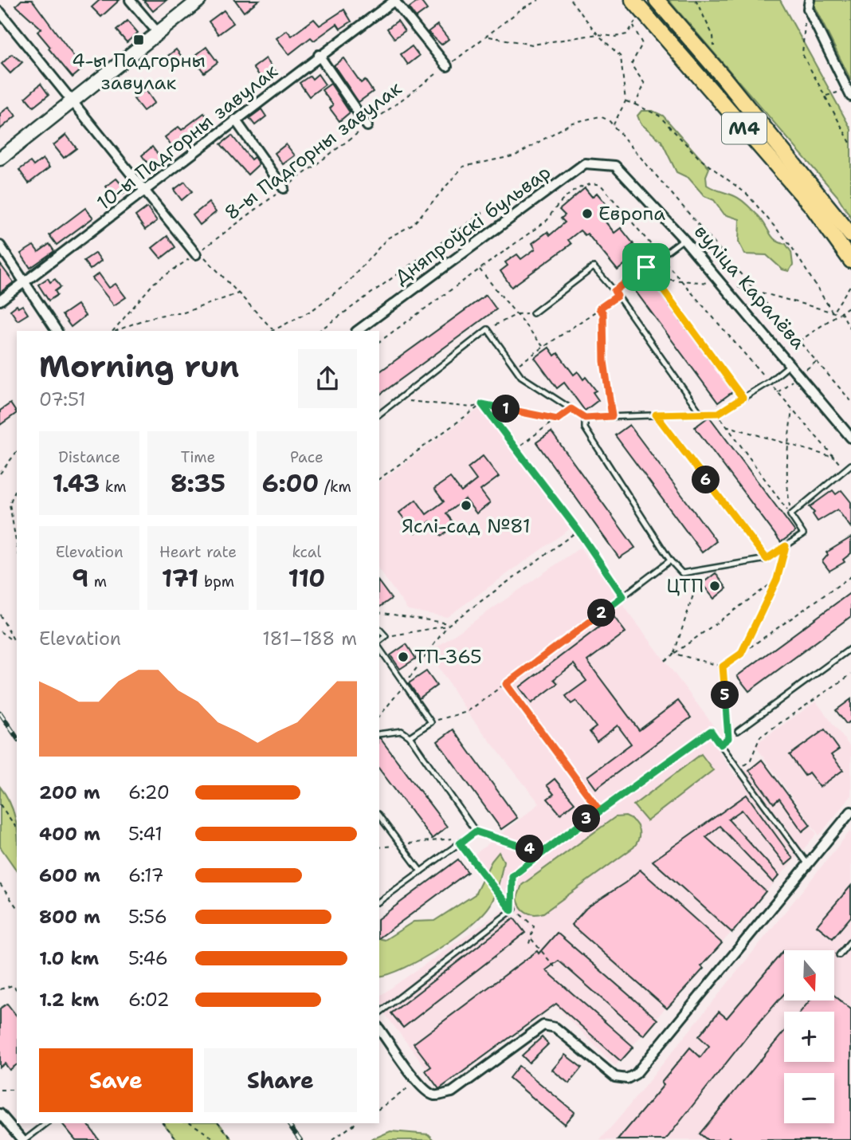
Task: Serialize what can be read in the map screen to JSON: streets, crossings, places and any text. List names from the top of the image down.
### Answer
{
  "streets": {
    "main road": ["М4"],
    "street": ["10-ы Падгорны завулак", "Дняпроўскі бульвар", "вуліца Каралёва"],
    "path": ["8-ы Падгорны завулак"]
  },
  "crossings": [
    ["Дняпроўскі бульвар", "вуліца Каралёва"]
  ],
  "places": {
    "transit": ["4-ы Падгорны завулак"],
    "other": [
      "Европа",
      "Яслі-сад №81",
      "ЦТП",
      "ТП-365"
    ]
  },
  "north": "bottom",
  "page": {
    "heading": ["Morning run", "07:51"],
    "pins": [
      "1",
      "6",
      "2",
      "5",
      "3",
      "4"
    ],
    "stats": [
      ["Distance", "1.43 km"],
      ["Time", "8:35"],
      ["Pace", "6:00 /km"],
      ["Elevation", "9 m"],
      ["Heart rate", "171 bpm"],
      ["kcal", "110"]
    ],
    "chart": ["Elevation", "181–188 m"],
    "list": [
      {
        "name": "200 m",
        "note": "6:20"
      },
      {
        "name": "400 m",
        "note": "5:41"
      },
      {
        "name": "600 m",
        "note": "6:17"
      },
      {
        "name": "800 m",
        "note": "5:56"
      },
      {
        "name": "1.0 km",
        "note": "5:46"
      },
      {
        "name": "1.2 km",
        "note": "6:02"
      }
    ],
    "map_buttons": ["+", "−"],
    "buttons": ["Save", "Share"]
  }
}
